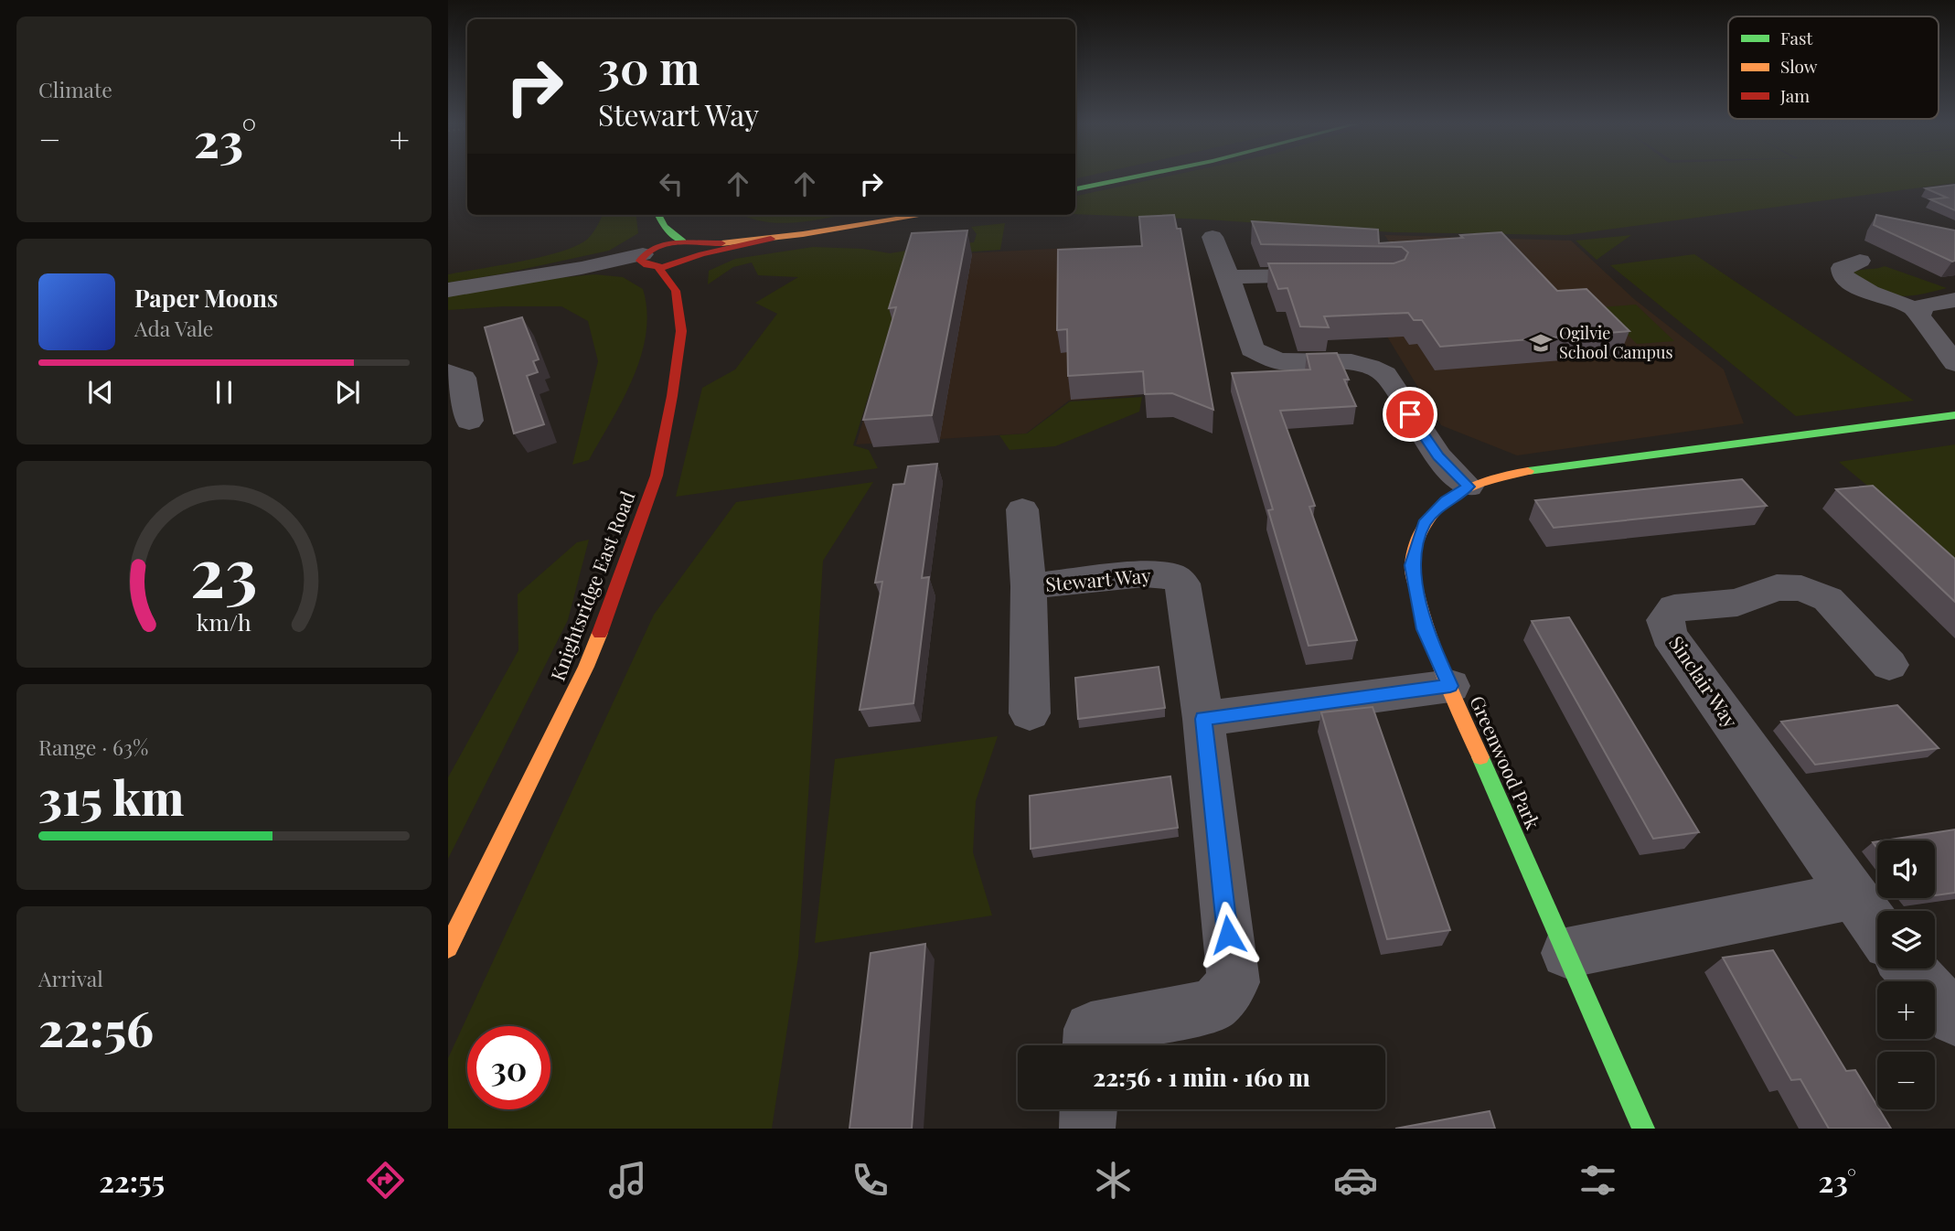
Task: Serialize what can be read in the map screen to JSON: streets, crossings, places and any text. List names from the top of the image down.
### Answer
{
  "streets": {
    "street": [
      "Stewart Way",
      "Knightsridge East Road",
      "Sinclair Way",
      "Greenwood Park"
    ]
  },
  "places": {
    "school or university": ["Ogilvie School Campus"]
  },
  "legend": ["Fast", "Slow", "Jam"],
  "page": {
    "tile": [
      "Climate",
      ["Range · 63%", "315 km"],
      ["Arrival", "22:56"]
    ],
    "turn": ["30 m", "Stewart Way"],
    "heat": ["−", "23°", "+"],
    "song": ["Paper Moons", "Ada Vale"],
    "map_buttons": ["+", "−"],
    "limit": "30",
    "trip": "22:56 · 1 min · 160 m",
    "tabs": ["22:55", "23°"],
    "gauge": ["23", "km/h"]
  }
}
